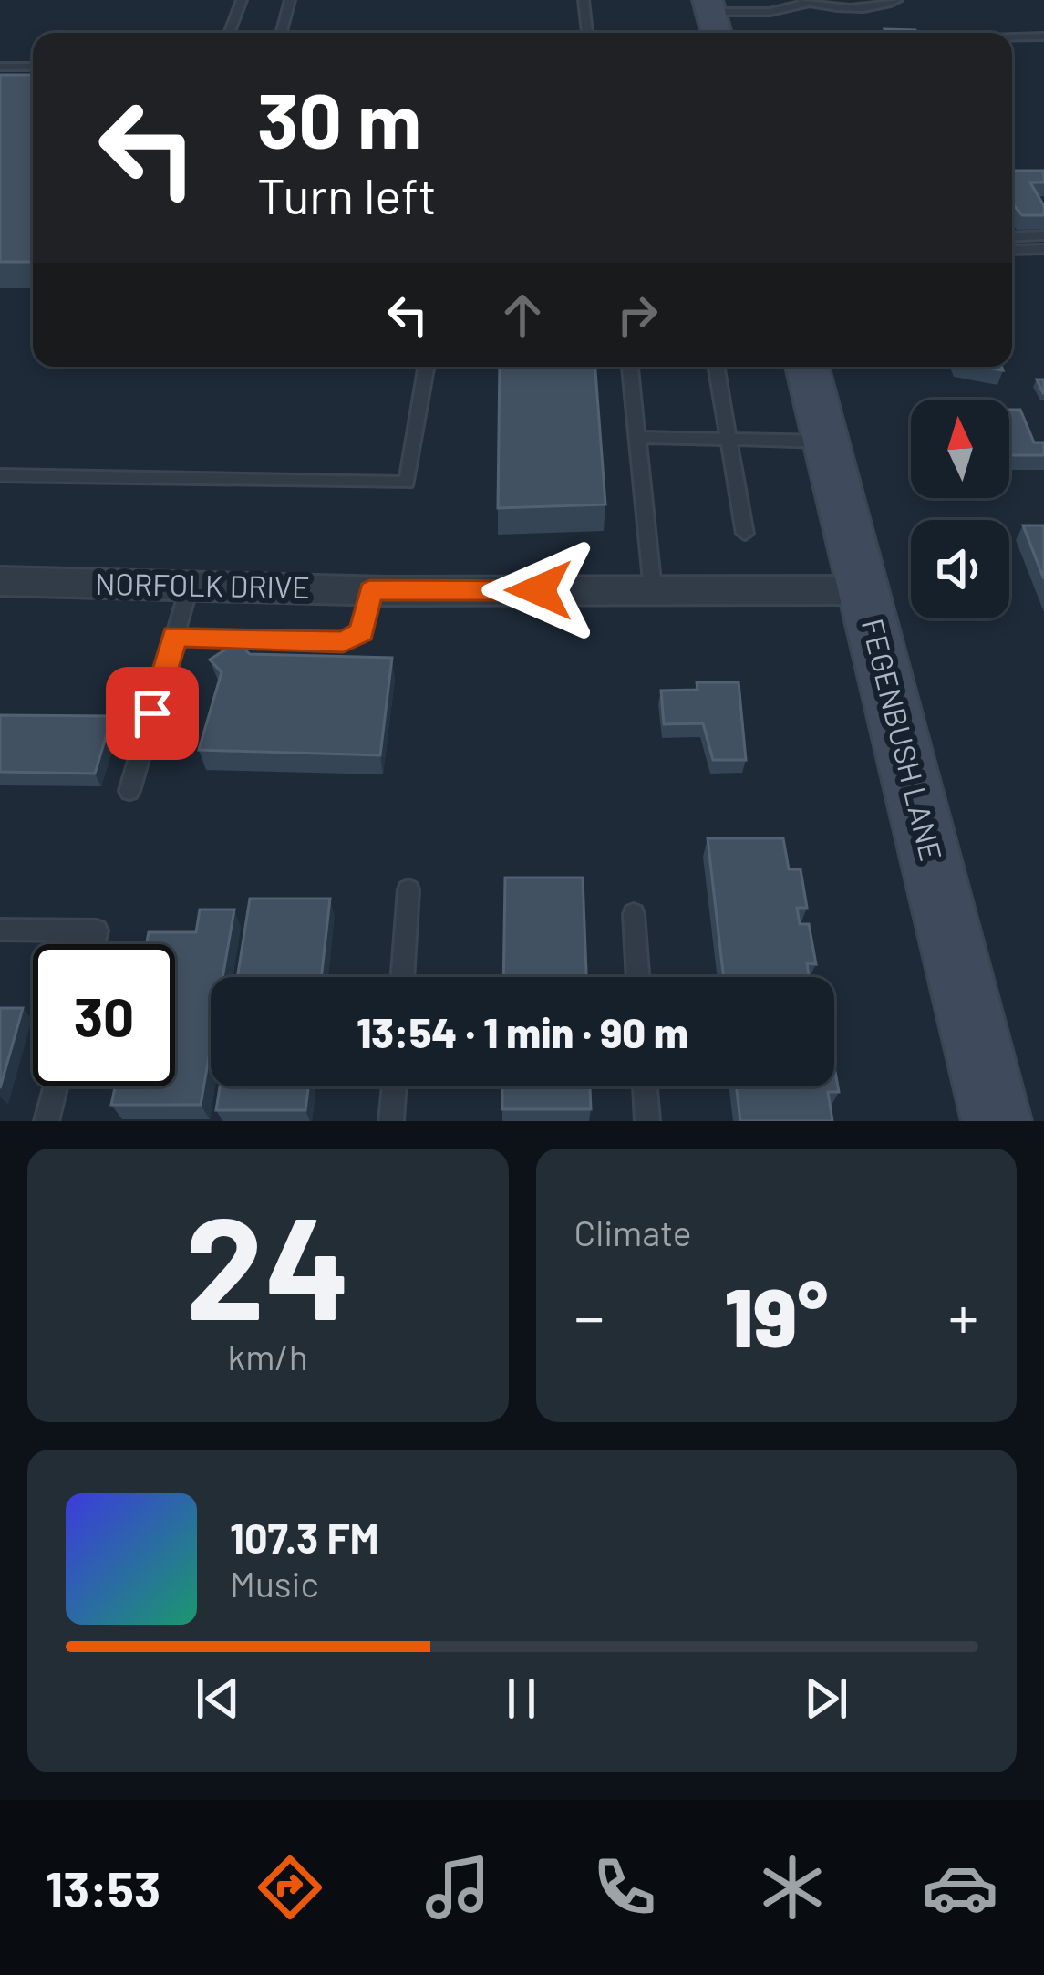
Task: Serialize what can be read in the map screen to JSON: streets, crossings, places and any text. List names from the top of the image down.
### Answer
{
  "streets": {
    "main road": ["FEGENBUSH LANE"],
    "street": ["NORFOLK DRIVE"]
  },
  "crossings": [
    ["NORFOLK DRIVE", "FEGENBUSH LANE"]
  ],
  "north": "top",
  "page": {
    "turn": ["30 m", "Turn left"],
    "limit": "30",
    "trip": "13:54 · 1 min · 90 m",
    "tile": [
      ["24", "km/h"],
      "Climate"
    ],
    "heat": ["−", "19°", "+"],
    "song": ["107.3 FM", "Music"],
    "tabs": "13:53"
  }
}
